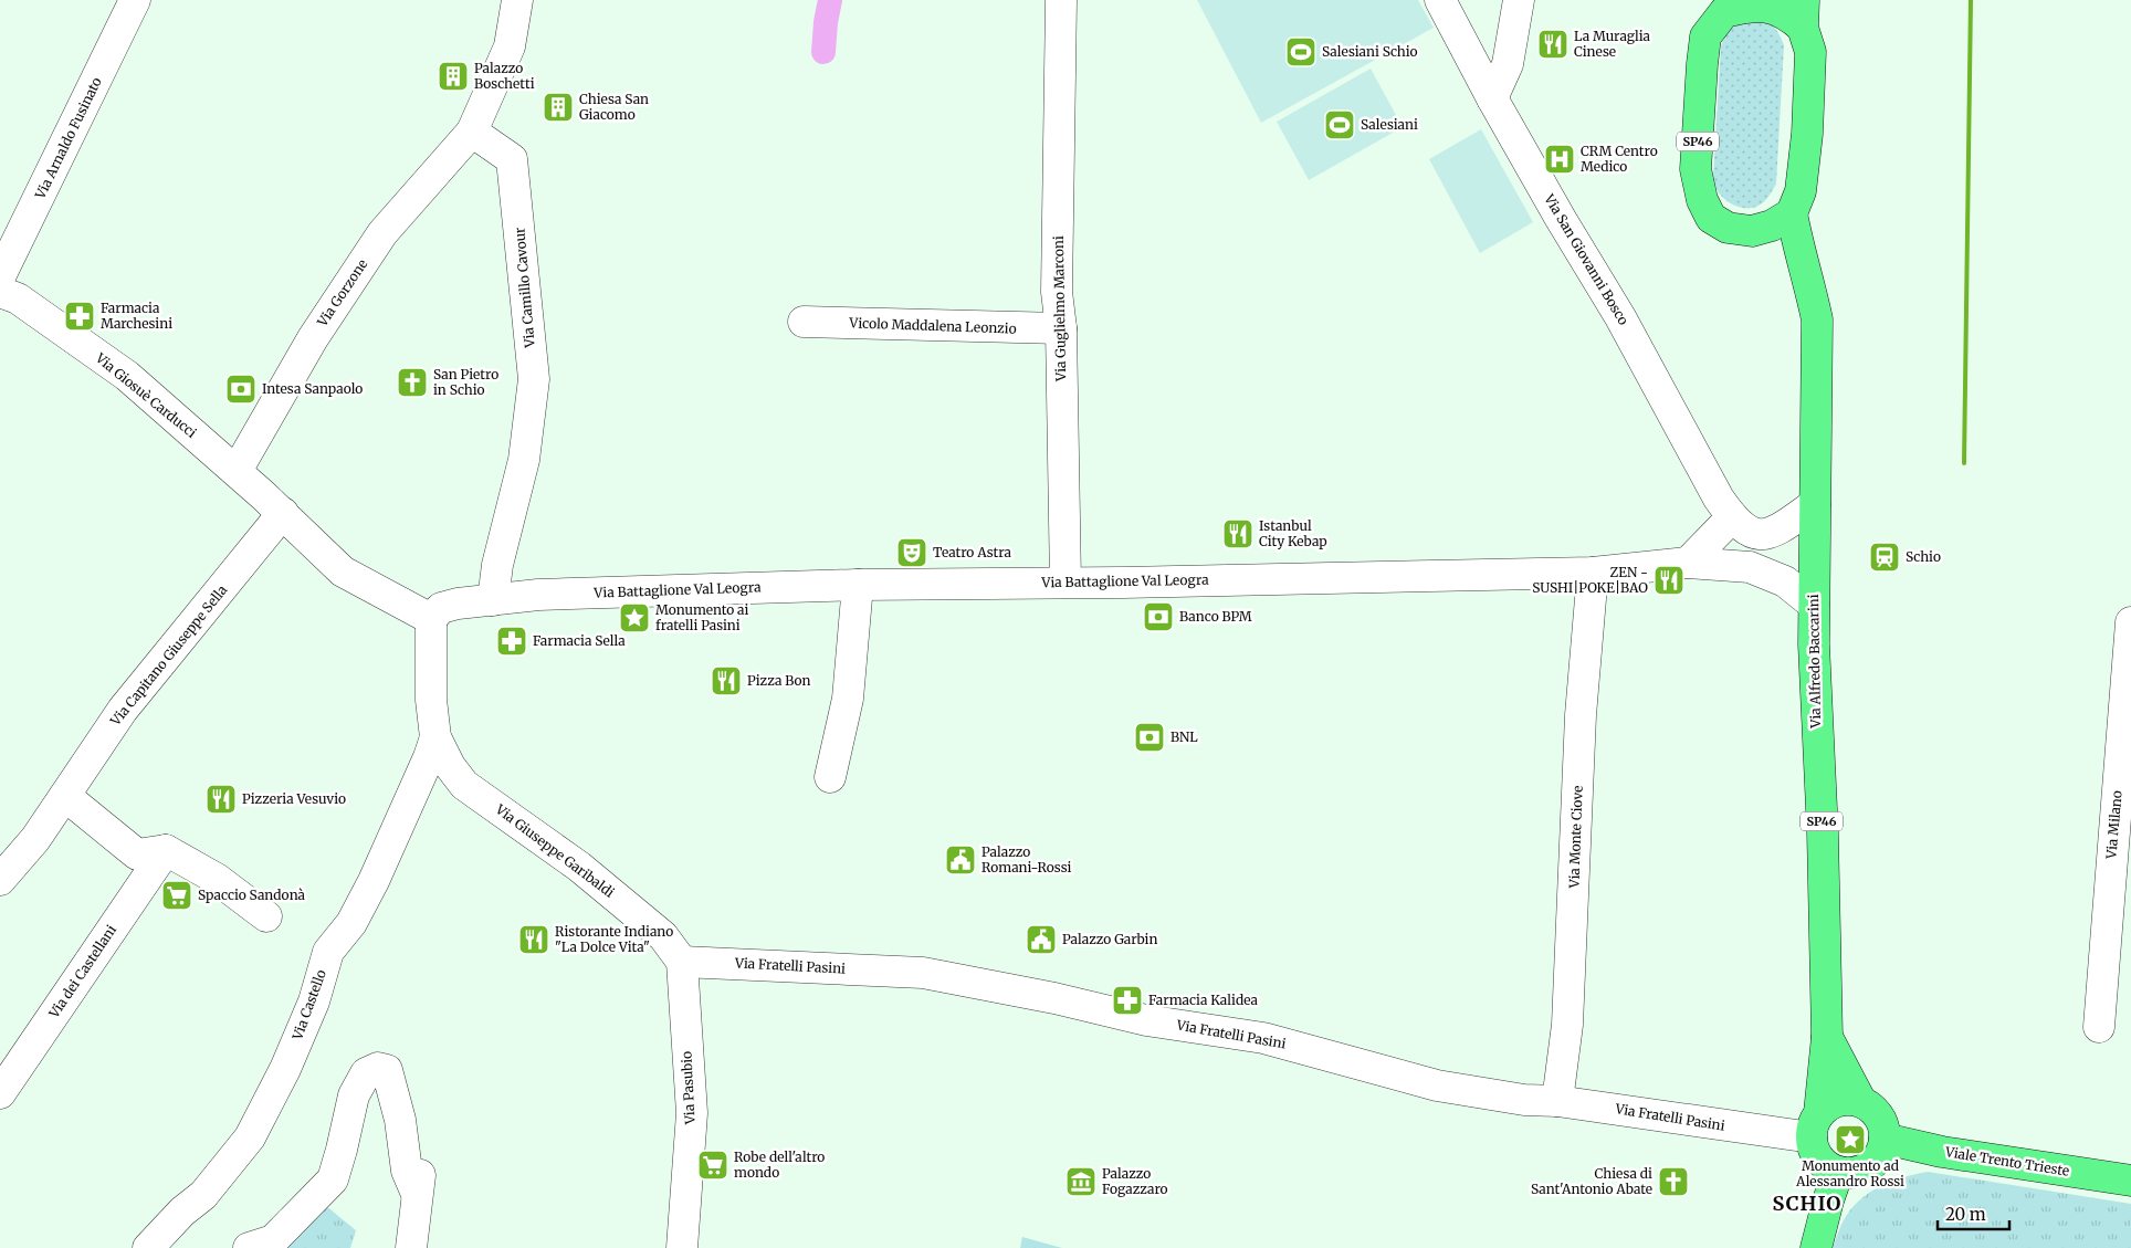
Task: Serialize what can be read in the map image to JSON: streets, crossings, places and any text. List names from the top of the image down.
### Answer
{
  "streets": {
    "main road": ["SP46", "Via Alfredo Baccarini", "Viale Trento Trieste"],
    "street": [
      "Via Arnaldo Fusinato",
      "Via San Giovanni Bosco",
      "Via Camillo Cavour",
      "Via Gorzone",
      "Via Guglielmo Marconi",
      "Vicolo Maddalena Leonzio",
      "Via Giosuè Carducci",
      "Via Battaglione Val Leogra",
      "Via Capitano Giuseppe Sella",
      "Via Milano",
      "Via Monte Ciove",
      "Via Giuseppe Garibaldi",
      "Via Fratelli Pasini",
      "Via dei Castellani",
      "Via Castello",
      "Via Pasubio"
    ]
  },
  "crossings": [
    ["SP46", "Via Alfredo Baccarini"],
    ["Via San Giovanni Bosco", "Via Alfredo Baccarini"],
    ["Via Camillo Cavour", "Via Gorzone"],
    ["Via Camillo Cavour", "Via Battaglione Val Leogra"],
    ["Via Gorzone", "Via Giosuè Carducci"],
    ["Via Guglielmo Marconi", "Vicolo Maddalena Leonzio"],
    ["Via Guglielmo Marconi", "Via Battaglione Val Leogra"],
    ["Via Giosuè Carducci", "Via Battaglione Val Leogra"],
    ["Via Giosuè Carducci", "Via Capitano Giuseppe Sella"],
    ["Via Battaglione Val Leogra", "Via Alfredo Baccarini"],
    ["Via Battaglione Val Leogra", "Via Monte Ciove"],
    ["Via Alfredo Baccarini", "Via Fratelli Pasini"],
    ["Via Alfredo Baccarini", "Viale Trento Trieste"],
    ["Via Monte Ciove", "Via Fratelli Pasini"],
    ["Via Giuseppe Garibaldi", "Via Fratelli Pasini"],
    ["Via Giuseppe Garibaldi", "Via Castello"],
    ["Via Giuseppe Garibaldi", "Via Pasubio"],
    ["Via Fratelli Pasini", "Via Pasubio"],
    ["Via Fratelli Pasini", "Viale Trento Trieste"]
  ],
  "districts": ["SCHIO"],
  "places": {
    "restaurant": [
      "La Muraglia Cinese",
      "Istanbul City Kebap",
      "ZEN - SUSHI|POKE|BAO",
      "Pizza Bon",
      "Pizzeria Vesuvio",
      "Ristorante Indiano \"La Dolce Vita\""
    ],
    "sports": ["Salesiani Schio", "Salesiani"],
    "building": ["Palazzo Boschetti", "Chiesa San Giacomo"],
    "hospital": ["CRM Centro Medico"],
    "pharmacy": ["Farmacia Marchesini", "Farmacia Sella", "Farmacia Kalidea"],
    "church": ["San Pietro in Schio", "Chiesa di Sant'Antonio Abate"],
    "bank": ["Intesa Sanpaolo", "Banco BPM", "BNL"],
    "theatre": ["Teatro Astra"],
    "station": ["Schio"],
    "place": ["Monumento ai fratelli Pasini", "Monumento ad Alessandro Rossi"],
    "public building": ["Palazzo Romani-Rossi", "Palazzo Garbin"],
    "supermarket": ["Spaccio Sandonà", "Robe dell'altro mondo"],
    "museum": ["Palazzo Fogazzaro"]
  },
  "scale_bar": "20 m"
}
